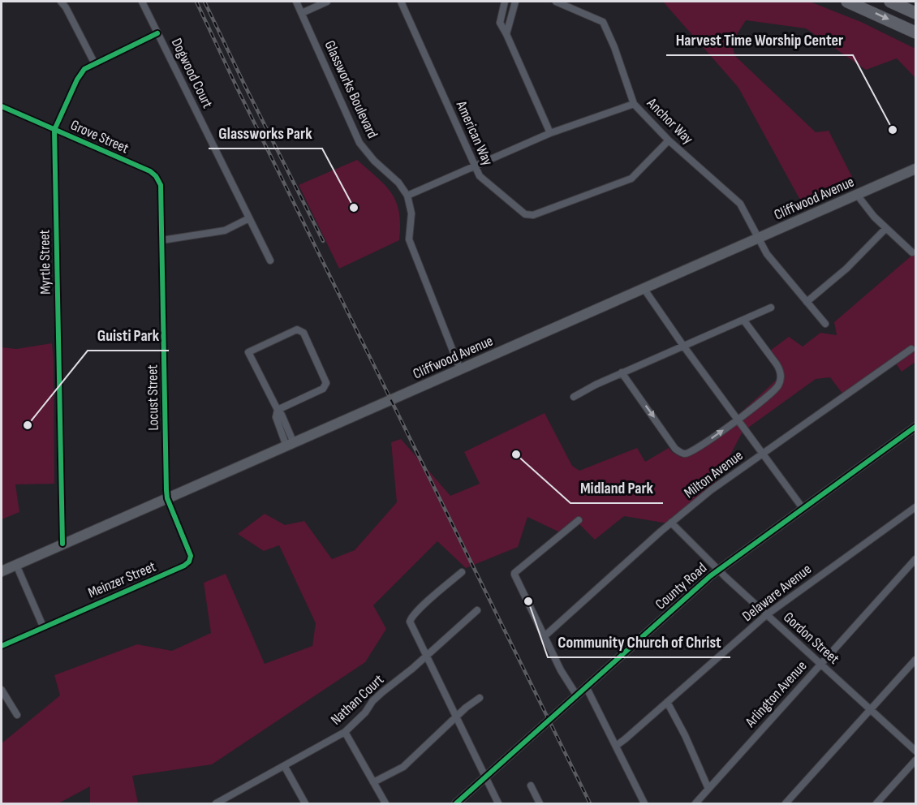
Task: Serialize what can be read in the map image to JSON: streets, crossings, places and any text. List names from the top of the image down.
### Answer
{
  "streets": {
    "main road": ["Cliffwood Avenue"],
    "street": [
      "Dogwood Court",
      "Glassworks Boulevard",
      "Anchor Way",
      "American Way",
      "Grove Street",
      "Myrtle Street",
      "Locust Street",
      "Milton Avenue",
      "Meinzer Street",
      "County Road",
      "Delaware Avenue",
      "Gordon Street",
      "Arlington Avenue",
      "Nathan Court"
    ]
  },
  "crossings": [
    ["Dogwood Court", "Myrtle Street"],
    ["Anchor Way", "American Way"],
    ["Anchor Way", "Cliffwood Avenue"],
    ["Grove Street", "Myrtle Street"],
    ["Grove Street", "Locust Street"],
    ["Cliffwood Avenue", "Myrtle Street"],
    ["Cliffwood Avenue", "Locust Street"],
    ["Cliffwood Avenue", "Meinzer Street"],
    ["Locust Street", "Meinzer Street"],
    ["Milton Avenue", "Gordon Street"],
    ["County Road", "Gordon Street"],
    ["Delaware Avenue", "Gordon Street"],
    ["Gordon Street", "Arlington Avenue"]
  ],
  "places": [
    "Harvest Time Worship Center",
    "Glassworks Park",
    "Guisti Park",
    "Midland Park",
    "Community Church of Christ"
  ]
}
